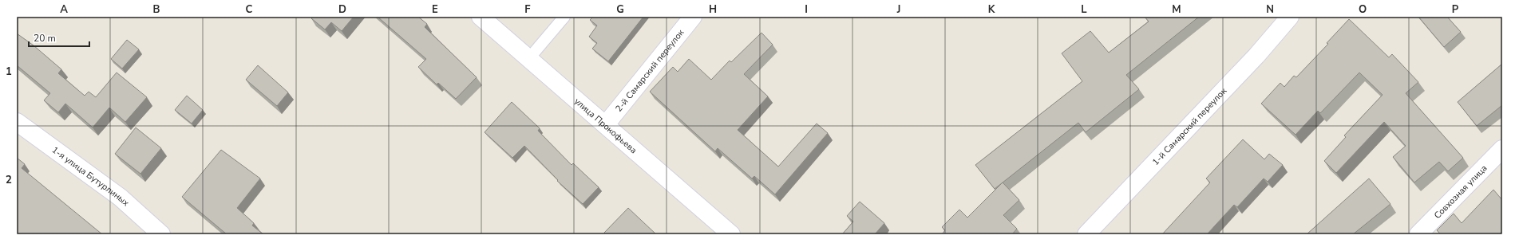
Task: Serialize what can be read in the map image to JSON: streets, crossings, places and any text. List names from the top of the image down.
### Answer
{
  "streets": {
    "street": [
      "2-й Самарский переулок",
      "улица Прокофьева",
      "1-й Самарский переулок",
      "1-я улица Бутурлиных",
      "Совхозная улица"
    ]
  },
  "crossings": [
    ["2-й Самарский переулок", "улица Прокофьева"]
  ],
  "scale_bar": "20 m",
  "grid": {
    "columns": [
      "A",
      "B",
      "C",
      "D",
      "E",
      "F",
      "G",
      "H",
      "I",
      "J",
      "K",
      "L",
      "M",
      "N",
      "O",
      "P"
    ],
    "rows": ["1", "2"]
  }
}
